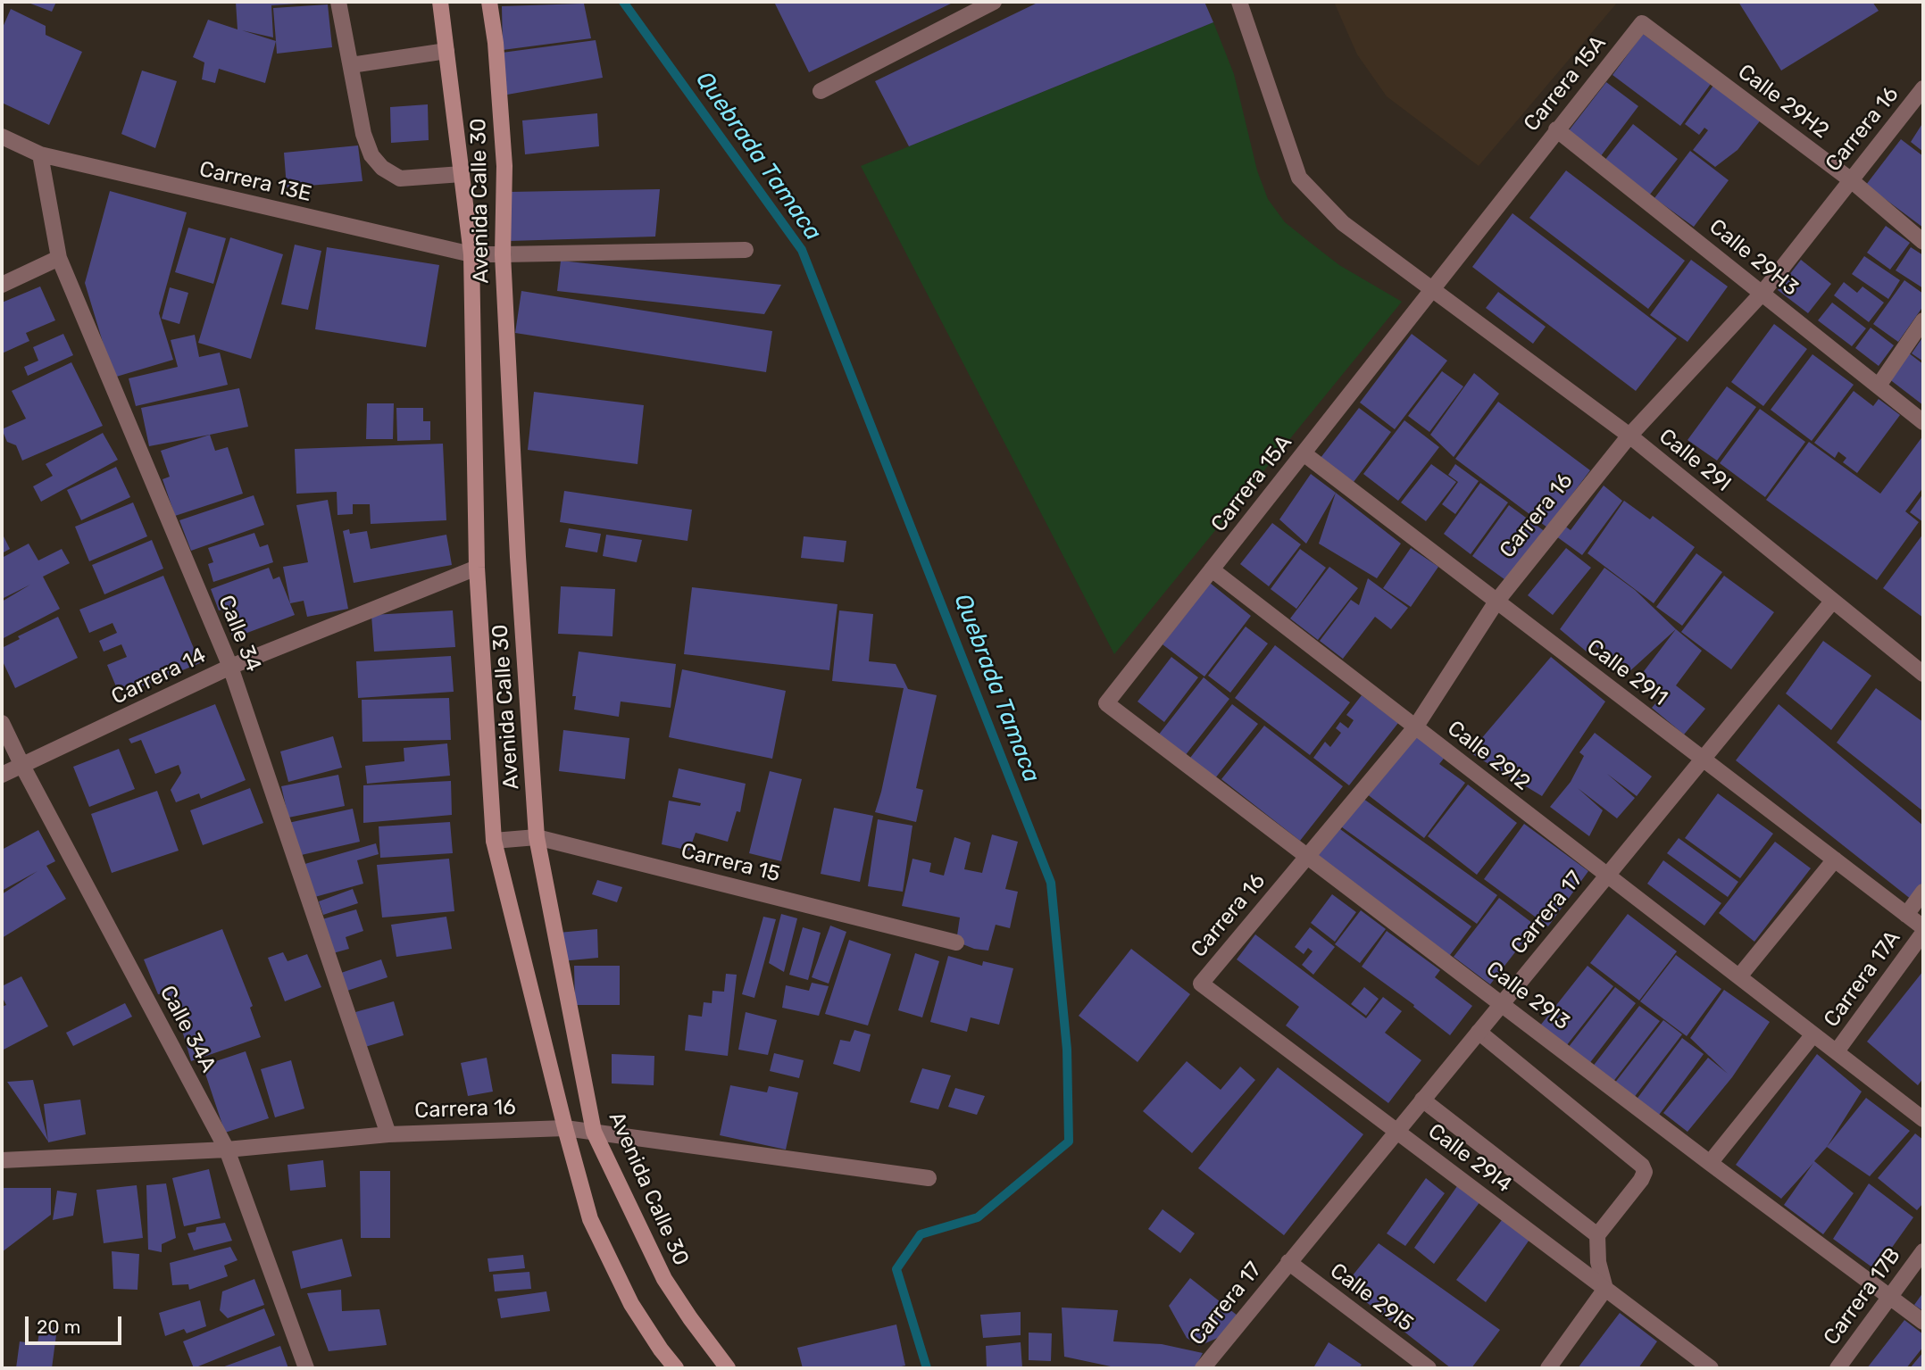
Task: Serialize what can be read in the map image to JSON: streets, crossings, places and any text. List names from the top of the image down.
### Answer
{
  "streets": {
    "main road": ["Avenida Calle 30"],
    "street": [
      "Carrera 15A",
      "Calle 29H2",
      "Carrera 16",
      "Carrera 13E",
      "Calle 29H3",
      "Calle 29I",
      "Calle 34",
      "Calle 29I1",
      "Carrera 14",
      "Calle 29I2",
      "Carrera 15",
      "Carrera 17",
      "Carrera 17A",
      "Calle 29I3",
      "Calle 34A",
      "Calle 29I4",
      "Carrera 17B",
      "Calle 29I5"
    ]
  },
  "crossings": [
    ["Carrera 15A", "Calle 29H2"],
    ["Carrera 15A", "Calle 29H3"],
    ["Carrera 15A", "Calle 29I"],
    ["Carrera 15A", "Calle 29I1"],
    ["Carrera 15A", "Calle 29I2"],
    ["Carrera 15A", "Calle 29I3"],
    ["Calle 29H2", "Carrera 16"],
    ["Carrera 16", "Avenida Calle 30"],
    ["Carrera 16", "Calle 29H3"],
    ["Carrera 16", "Calle 29I"],
    ["Carrera 16", "Calle 34"],
    ["Carrera 16", "Calle 29I1"],
    ["Carrera 16", "Calle 29I2"],
    ["Carrera 16", "Calle 29I3"],
    ["Carrera 16", "Calle 34A"],
    ["Carrera 16", "Calle 29I4"],
    ["Carrera 13E", "Avenida Calle 30"],
    ["Carrera 13E", "Calle 34"],
    ["Avenida Calle 30", "Carrera 14"],
    ["Avenida Calle 30", "Carrera 15"],
    ["Calle 29I", "Carrera 17"],
    ["Calle 34", "Carrera 14"],
    ["Calle 29I1", "Carrera 17"],
    ["Calle 29I1", "Carrera 17A"],
    ["Carrera 14", "Calle 34A"],
    ["Calle 29I2", "Carrera 17"],
    ["Calle 29I2", "Carrera 17A"],
    ["Carrera 17", "Calle 29I3"],
    ["Carrera 17", "Calle 29I4"],
    ["Carrera 17", "Calle 29I5"],
    ["Calle 29I3", "Carrera 17B"]
  ],
  "water": ["Quebrada Tamaca"],
  "scale_bar": "20 m"
}
